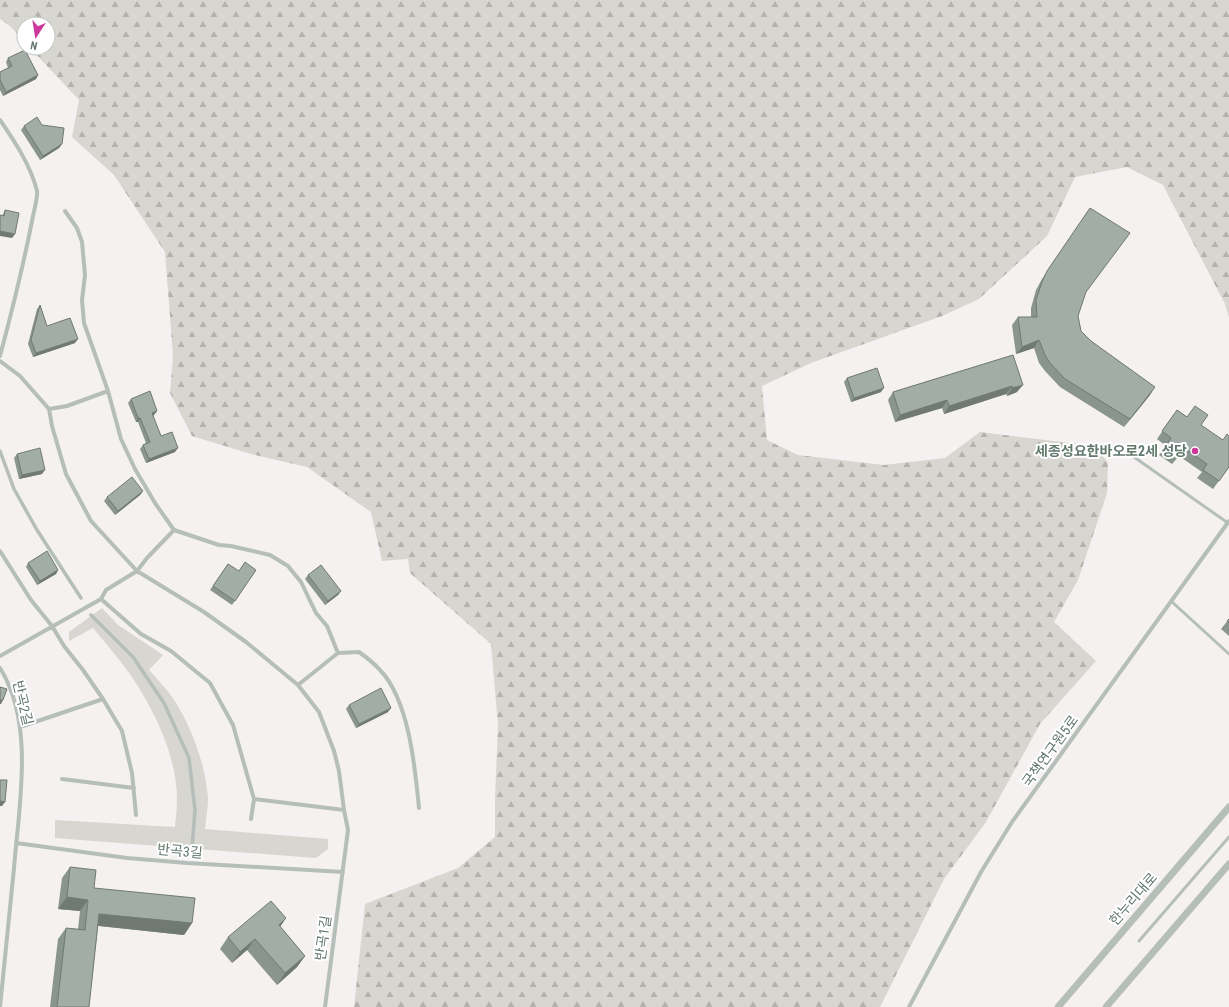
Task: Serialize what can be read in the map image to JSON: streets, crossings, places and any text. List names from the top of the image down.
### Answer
{
  "streets": {
    "street": [
      "반곡2길",
      "국책연구원5로",
      "반곡3길",
      "한누리대로",
      "반곡1길"
    ]
  },
  "crossings": [
    ["반곡2길", "반곡3길"],
    ["반곡3길", "반곡1길"]
  ],
  "places": ["세종성요한바오로2세 성당"],
  "north": "bottom"
}
